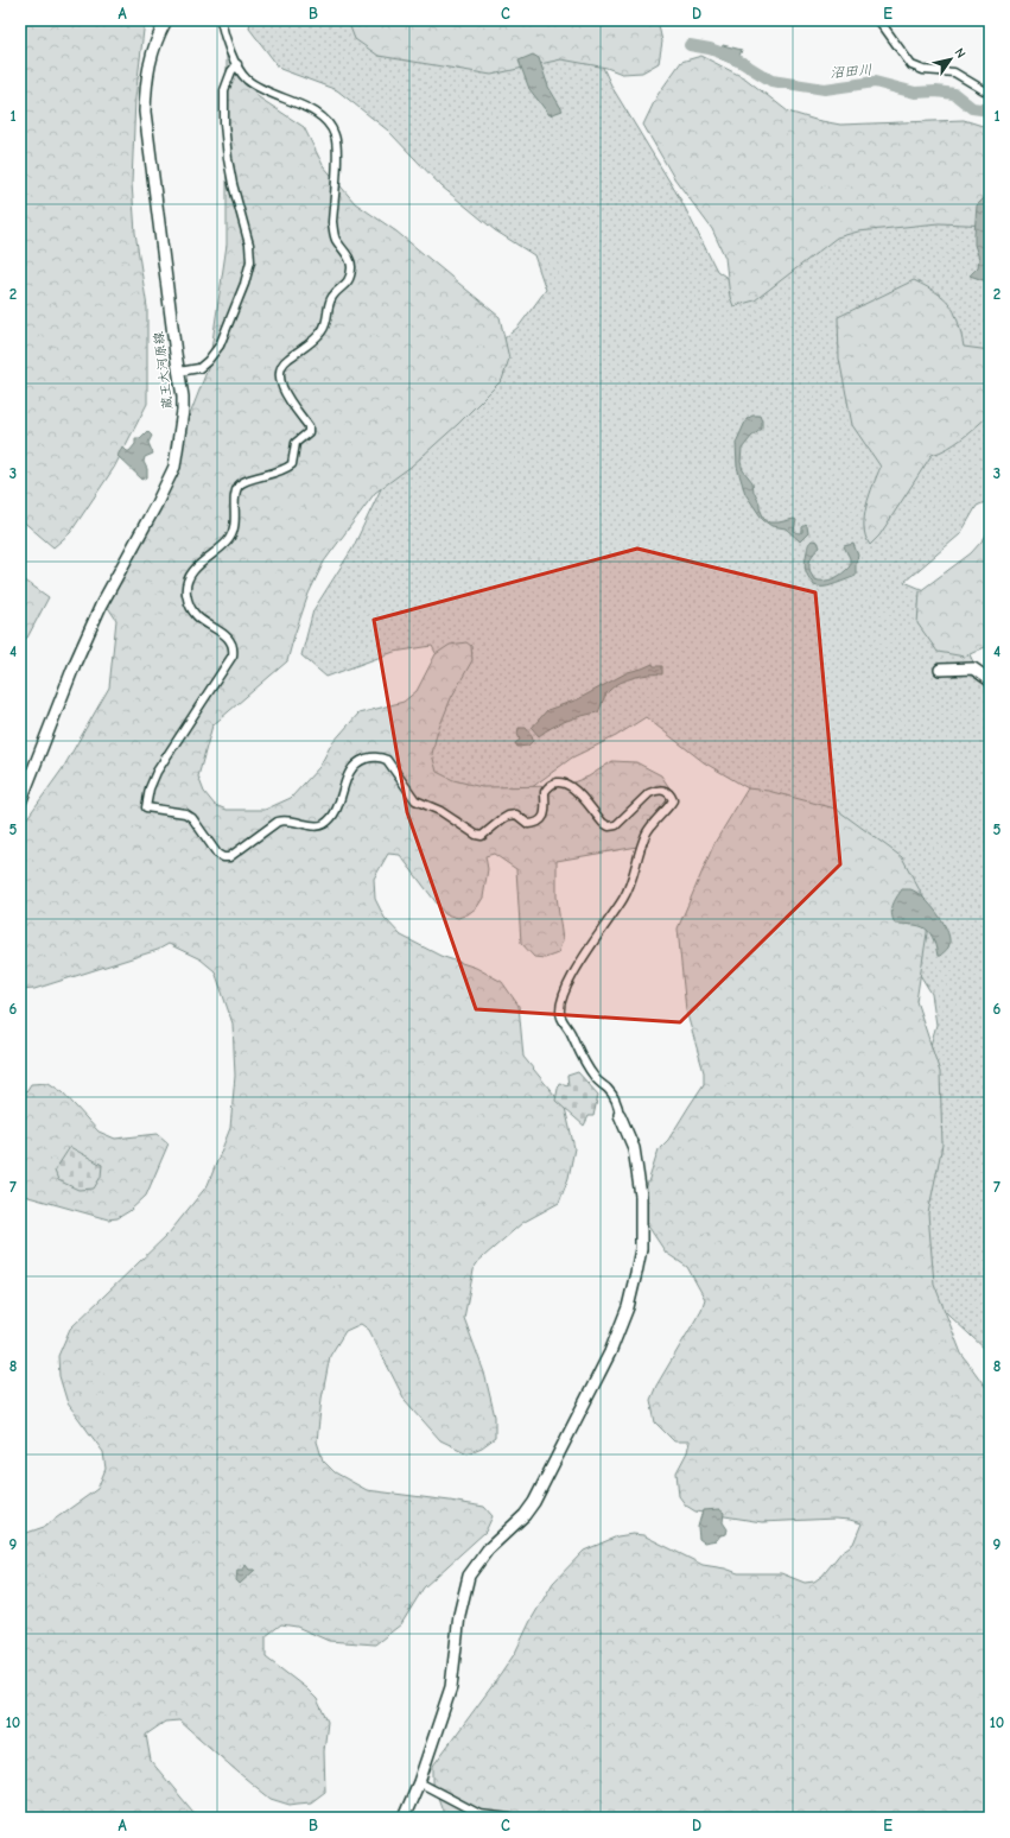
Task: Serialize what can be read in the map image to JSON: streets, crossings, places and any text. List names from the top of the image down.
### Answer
{
  "streets": {
    "main road": ["蔵王大河原線"]
  },
  "water": ["沼田川"],
  "north": "top right",
  "grid": {
    "columns": [
      "A",
      "B",
      "C",
      "D",
      "E"
    ],
    "rows": [
      "1",
      "2",
      "3",
      "4",
      "5",
      "6",
      "7",
      "8",
      "9",
      "10"
    ]
  }
}
